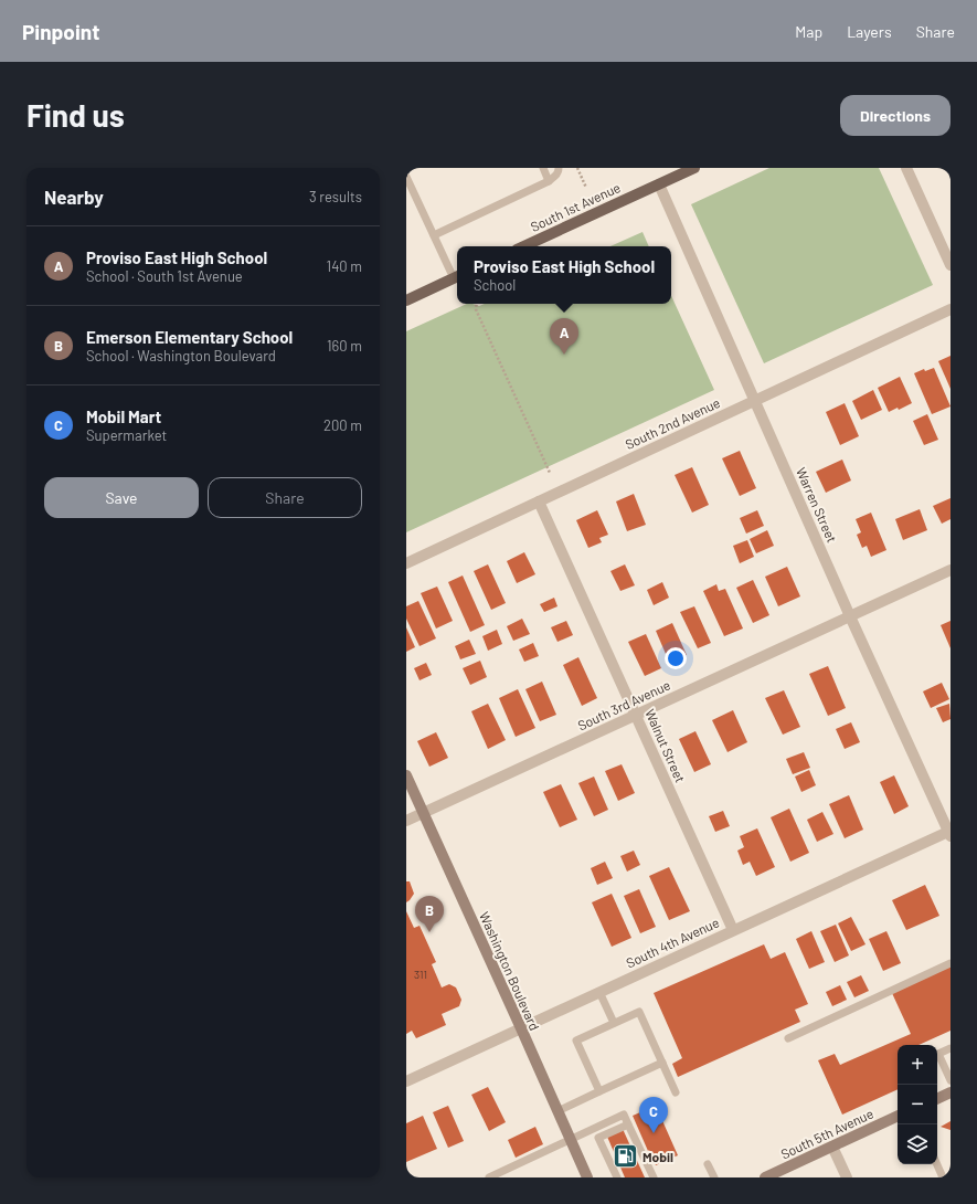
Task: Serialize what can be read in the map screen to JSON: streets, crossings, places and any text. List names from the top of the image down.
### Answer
{
  "streets": {
    "main road": ["South 1st Avenue"],
    "street": [
      "South 2nd Avenue",
      "Warren Street",
      "South 3rd Avenue",
      "Walnut Street",
      "South 4th Avenue",
      "Washington Boulevard",
      "South 5th Avenue"
    ]
  },
  "crossings": [
    ["South 1st Avenue", "Warren Street"],
    ["South 2nd Avenue", "Warren Street"],
    ["South 2nd Avenue", "Walnut Street"],
    ["Warren Street", "South 3rd Avenue"],
    ["Warren Street", "South 4th Avenue"],
    ["South 3rd Avenue", "Walnut Street"],
    ["South 3rd Avenue", "Washington Boulevard"],
    ["Walnut Street", "South 4th Avenue"],
    ["South 4th Avenue", "Washington Boulevard"]
  ],
  "places": {
    "fuel station": ["Mobil"]
  },
  "house_numbers": ["311"],
  "page": {
    "header": "Pinpoint",
    "nav": ["Map", "Layers", "Share"],
    "buttons": [
      "Directions",
      ["Save", "Share"]
    ],
    "title": "Find us",
    "heading": ["Nearby", "3 results"],
    "list": [
      {
        "mark": "A",
        "name": "Proviso East High School",
        "note": "School · South 1st Avenue",
        "value": "140 m"
      },
      {
        "mark": "B",
        "name": "Emerson Elementary School",
        "note": "School · Washington Boulevard",
        "value": "160 m"
      },
      {
        "mark": "C",
        "name": "Mobil Mart",
        "note": "Supermarket",
        "value": "200 m"
      }
    ],
    "popup": ["Proviso East High School", "School"],
    "pins": ["A", "B", "C"],
    "map_buttons": ["+", "−"]
  }
}
